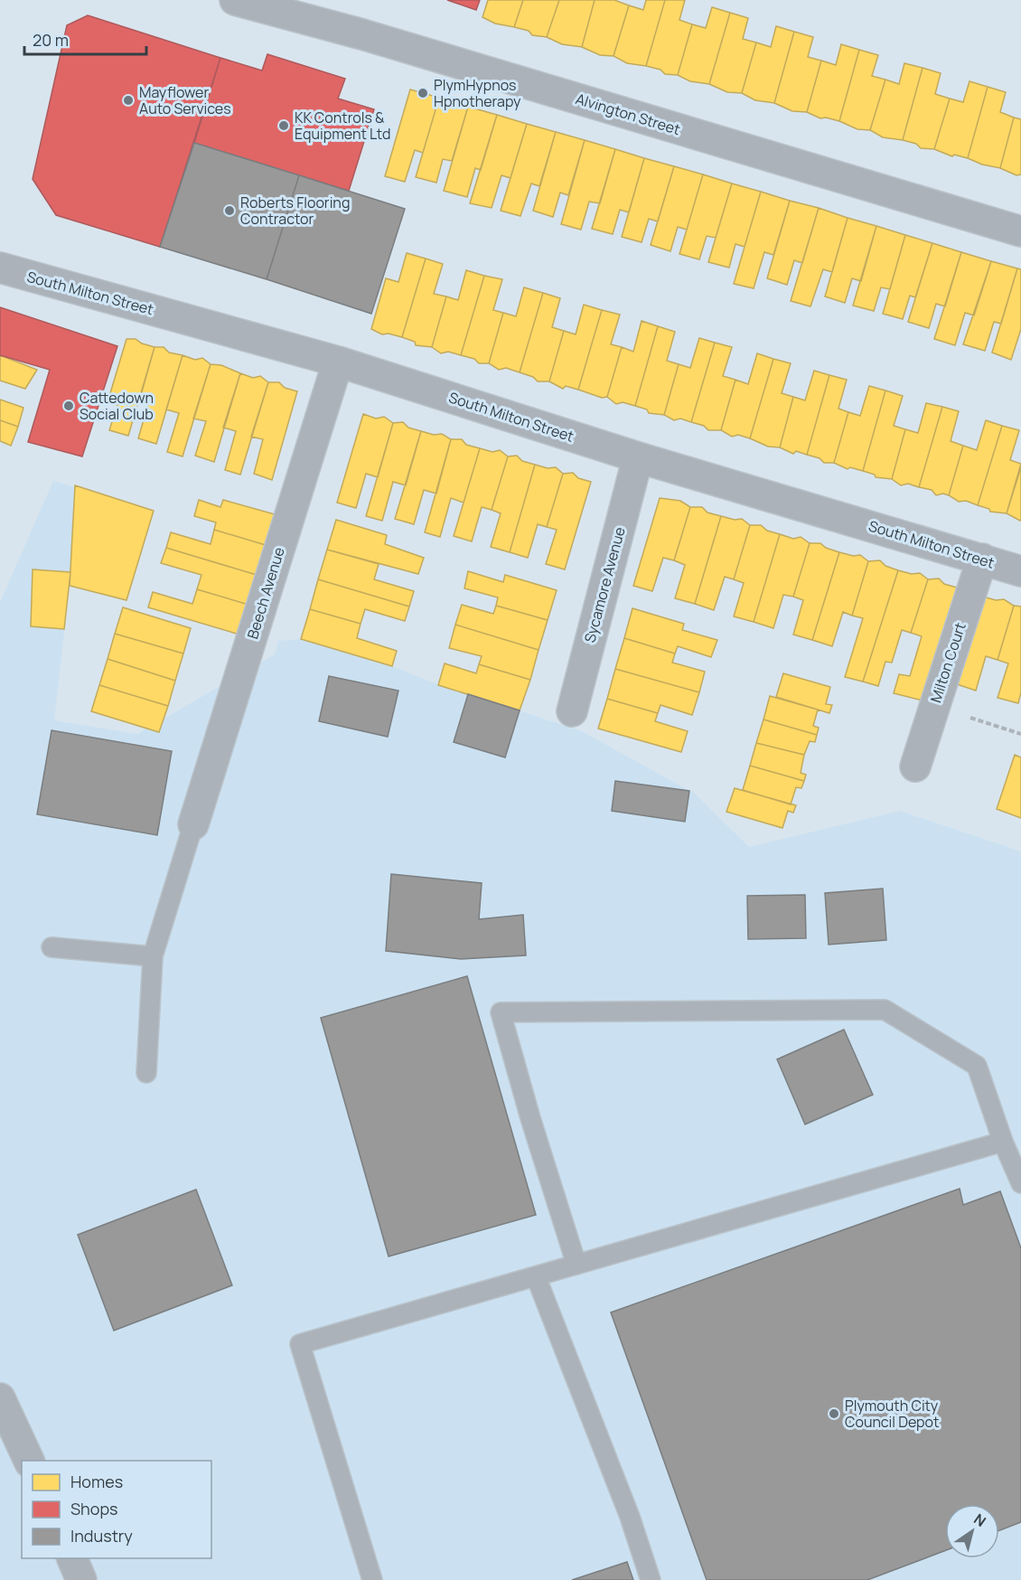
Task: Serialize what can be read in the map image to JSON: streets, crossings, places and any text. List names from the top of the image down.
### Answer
{
  "streets": {
    "street": [
      "Alvington Street",
      "South Milton Street",
      "Sycamore Avenue",
      "Beech Avenue",
      "Milton Court"
    ]
  },
  "crossings": [
    ["South Milton Street", "Sycamore Avenue"],
    ["South Milton Street", "Beech Avenue"],
    ["South Milton Street", "Milton Court"]
  ],
  "places": [
    "PlymHypnos Hpnotherapy",
    "Mayflower Auto Services",
    "KK Controls & Equipment Ltd",
    "Roberts Flooring Contractor",
    "Cattedown Social Club",
    "Plymouth City Council Depot"
  ],
  "legend": ["Homes", "Shops", "Industry"],
  "scale_bar": "20 m",
  "north": "top right"
}
